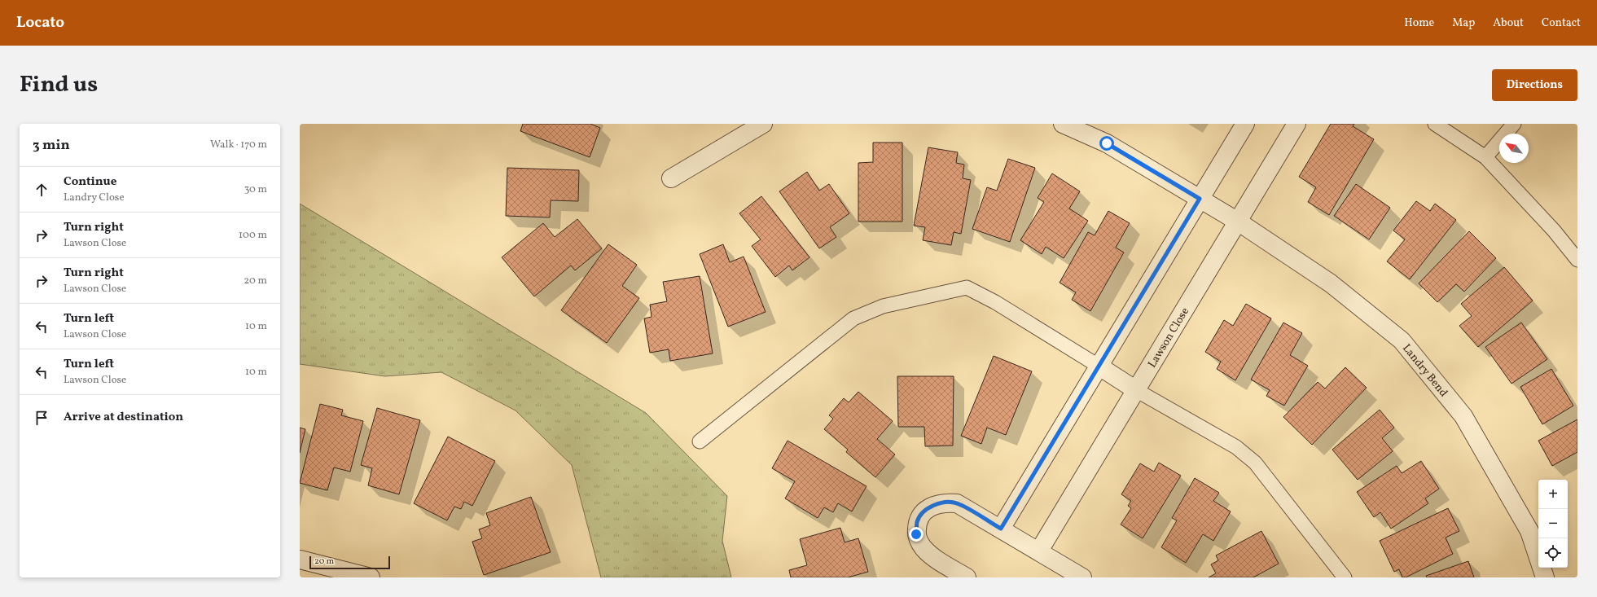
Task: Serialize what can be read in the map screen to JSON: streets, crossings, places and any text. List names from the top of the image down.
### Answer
{
  "streets": {
    "street": ["Lawson Close", "Landry Bend"]
  },
  "crossings": [
    ["Lawson Close", "Landry Bend"]
  ],
  "scale_bar": "20 m",
  "north": "top left",
  "page": {
    "header": "Locato",
    "nav": [
      "Home",
      "Map",
      "About",
      "Contact"
    ],
    "title": "Find us",
    "buttons": "Directions",
    "heading": ["3 min", "Walk · 170 m"],
    "list": [
      ["Continue", "Landry Close", "30 m"],
      ["Turn right", "Lawson Close", "100 m"],
      ["Turn right", "Lawson Close", "20 m"],
      ["Turn left", "Lawson Close", "10 m"],
      ["Turn left", "Lawson Close", "10 m"],
      "Arrive at destination"
    ],
    "map_buttons": ["+", "−"],
    "scale": "20 m"
  }
}
